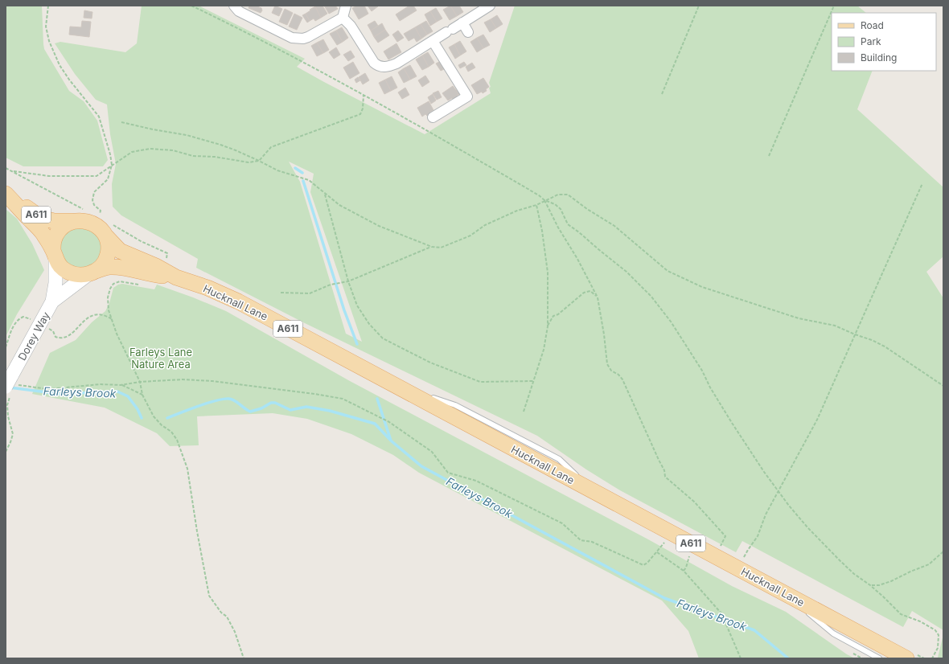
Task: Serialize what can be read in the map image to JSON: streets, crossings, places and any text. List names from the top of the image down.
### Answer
{
  "streets": {
    "main road": ["A611", "Hucknall Lane"],
    "street": ["Dorey Way"]
  },
  "crossings": [
    ["A611", "Hucknall Lane"],
    ["A611", "Dorey Way"],
    ["Hucknall Lane", "Dorey Way"]
  ],
  "water": ["Farleys Brook"],
  "parks": ["Farleys Lane Nature Area"],
  "legend": ["Road", "Park", "Building"]
}
